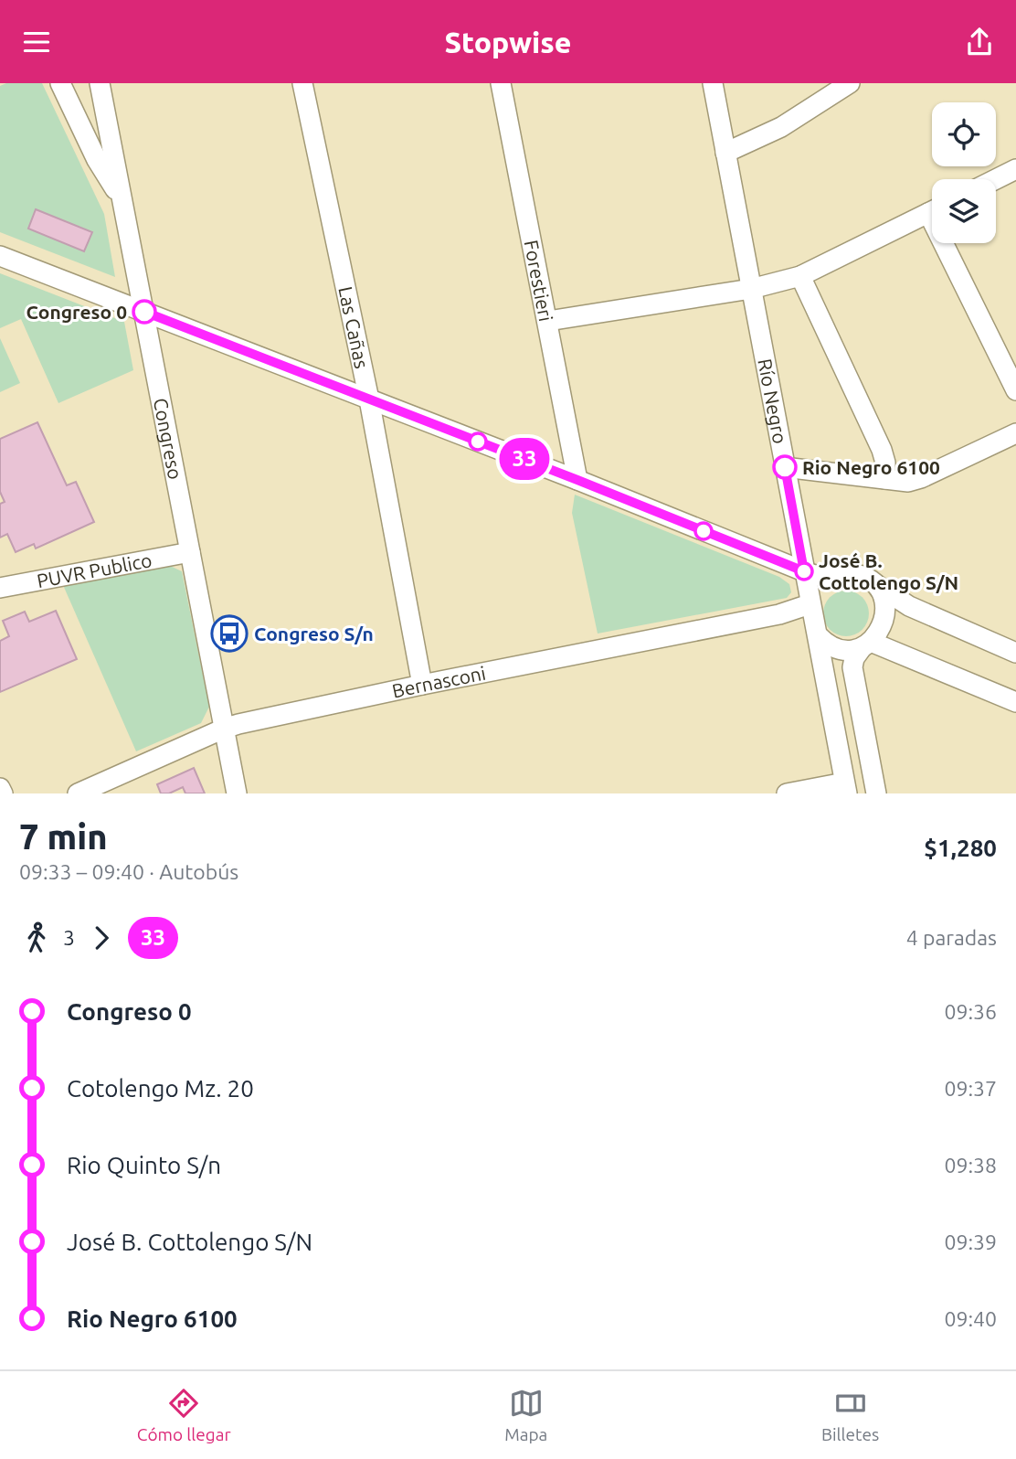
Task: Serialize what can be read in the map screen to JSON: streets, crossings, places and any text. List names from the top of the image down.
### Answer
{
  "streets": {
    "street": [
      "Forestieri",
      "Las Cañas",
      "Río Negro",
      "Congreso",
      "PUVR Publico",
      "Bernasconi"
    ]
  },
  "crossings": [
    ["Las Cañas", "Bernasconi"],
    ["Río Negro", "Bernasconi"],
    ["Congreso", "PUVR Publico"],
    ["Congreso", "Bernasconi"]
  ],
  "places": {
    "other": ["Congreso 0", "Rio Negro 6100", "José B. Cottolengo S/N"],
    "bus stop": ["Congreso S/n"]
  },
  "lines": ["bus line 33"],
  "page": {
    "header": "Stopwise",
    "on_map": "33",
    "heading": ["7 min", "09:33 – 09:40 · Autobús", "$1,280"],
    "legs": ["3", "33", "4 paradas"],
    "list": [
      {
        "name": "Congreso 0",
        "value": "09:36"
      },
      {
        "name": "Cotolengo Mz. 20",
        "value": "09:37"
      },
      {
        "name": "Rio Quinto S/n",
        "value": "09:38"
      },
      {
        "name": "José B. Cottolengo S/N",
        "value": "09:39"
      },
      {
        "name": "Rio Negro 6100",
        "value": "09:40"
      }
    ],
    "tabs": ["Cómo llegar", "Mapa", "Billetes"]
  }
}
